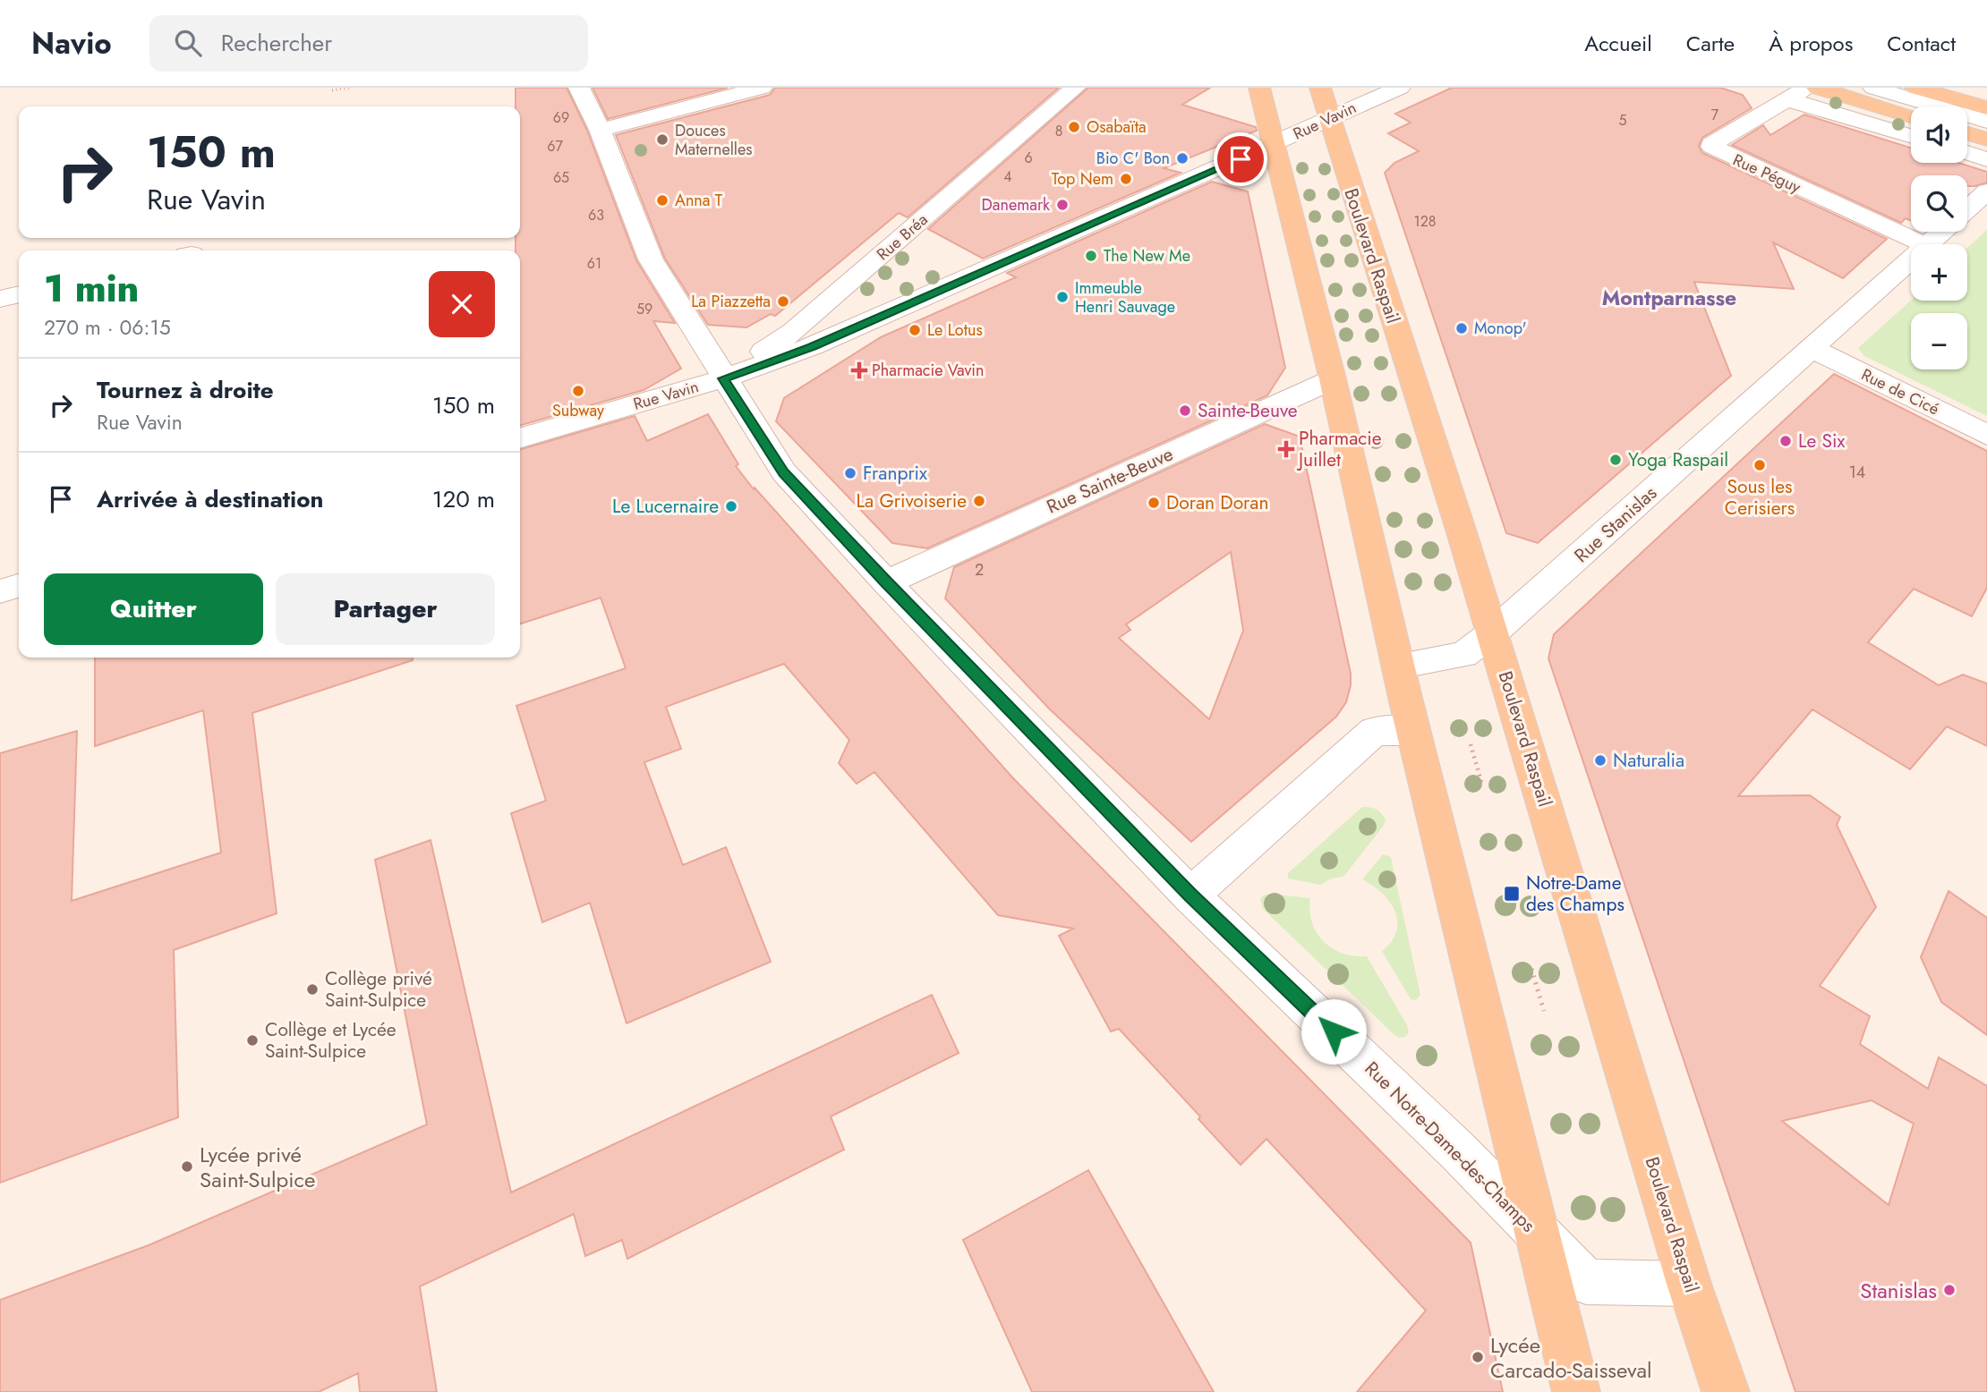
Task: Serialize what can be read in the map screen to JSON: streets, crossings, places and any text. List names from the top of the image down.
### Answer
{
  "streets": {
    "main road": ["Boulevard Raspail"],
    "street": [
      "Rue Vavin",
      "Rue Péguy",
      "Rue Bréa",
      "Rue de Cicé",
      "Rue Sainte-Beuve",
      "Rue Stanislas",
      "Rue Notre-Dame-des-Champs"
    ]
  },
  "crossings": [
    ["Rue Vavin", "Rue Bréa"],
    ["Rue Vavin", "Boulevard Raspail"],
    ["Rue Vavin", "Rue Notre-Dame-des-Champs"],
    ["Rue Bréa", "Rue Notre-Dame-des-Champs"],
    ["Boulevard Raspail", "Rue Stanislas"],
    ["Boulevard Raspail", "Rue Notre-Dame-des-Champs"],
    ["Rue de Cicé", "Rue Stanislas"],
    ["Rue Sainte-Beuve", "Rue Notre-Dame-des-Champs"]
  ],
  "districts": ["Montparnasse"],
  "places": {
    "other": [
      "Osabaïta",
      "Douces Maternelles",
      "Bio C' Bon",
      "Top Nem",
      "Anna T",
      "Danemark",
      "The New Me",
      "Immeuble Henri Sauvage",
      "La Piazzetta",
      "Monop'",
      "Le Lotus",
      "Subway",
      "Sainte-Beuve",
      "Le Six",
      "Yoga Raspail",
      "Sous les Cerisiers",
      "Franprix",
      "La Grivoiserie",
      "Doran Doran",
      "Le Lucernaire",
      "Naturalia",
      "Collège privé Saint-Sulpice",
      "Collège et Lycée Saint-Sulpice",
      "Lycée privé Saint-Sulpice",
      "Stanislas",
      "Lycée Carcado-Saisseval"
    ],
    "health": ["Pharmacie Vavin", "Pharmacie Juillet"],
    "transit": ["Notre-Dame des Champs"]
  },
  "house_numbers": [
    "7",
    "69",
    "5",
    "8",
    "67",
    "6",
    "4",
    "65",
    "63",
    "128",
    "61",
    "59",
    "14",
    "2"
  ],
  "page": {
    "header": "Navio",
    "search": "Rechercher",
    "nav": [
      "Accueil",
      "Carte",
      "À propos",
      "Contact"
    ],
    "map_buttons": ["+", "−"],
    "turn": ["150 m", "Rue Vavin"],
    "heading": ["1 min", "270 m · 06:15"],
    "list": [
      {
        "name": "Tournez à droite",
        "note": "Rue Vavin",
        "value": "150 m"
      },
      {
        "name": "Arrivée à destination",
        "value": "120 m"
      }
    ],
    "buttons": ["Quitter", "Partager"]
  }
}
